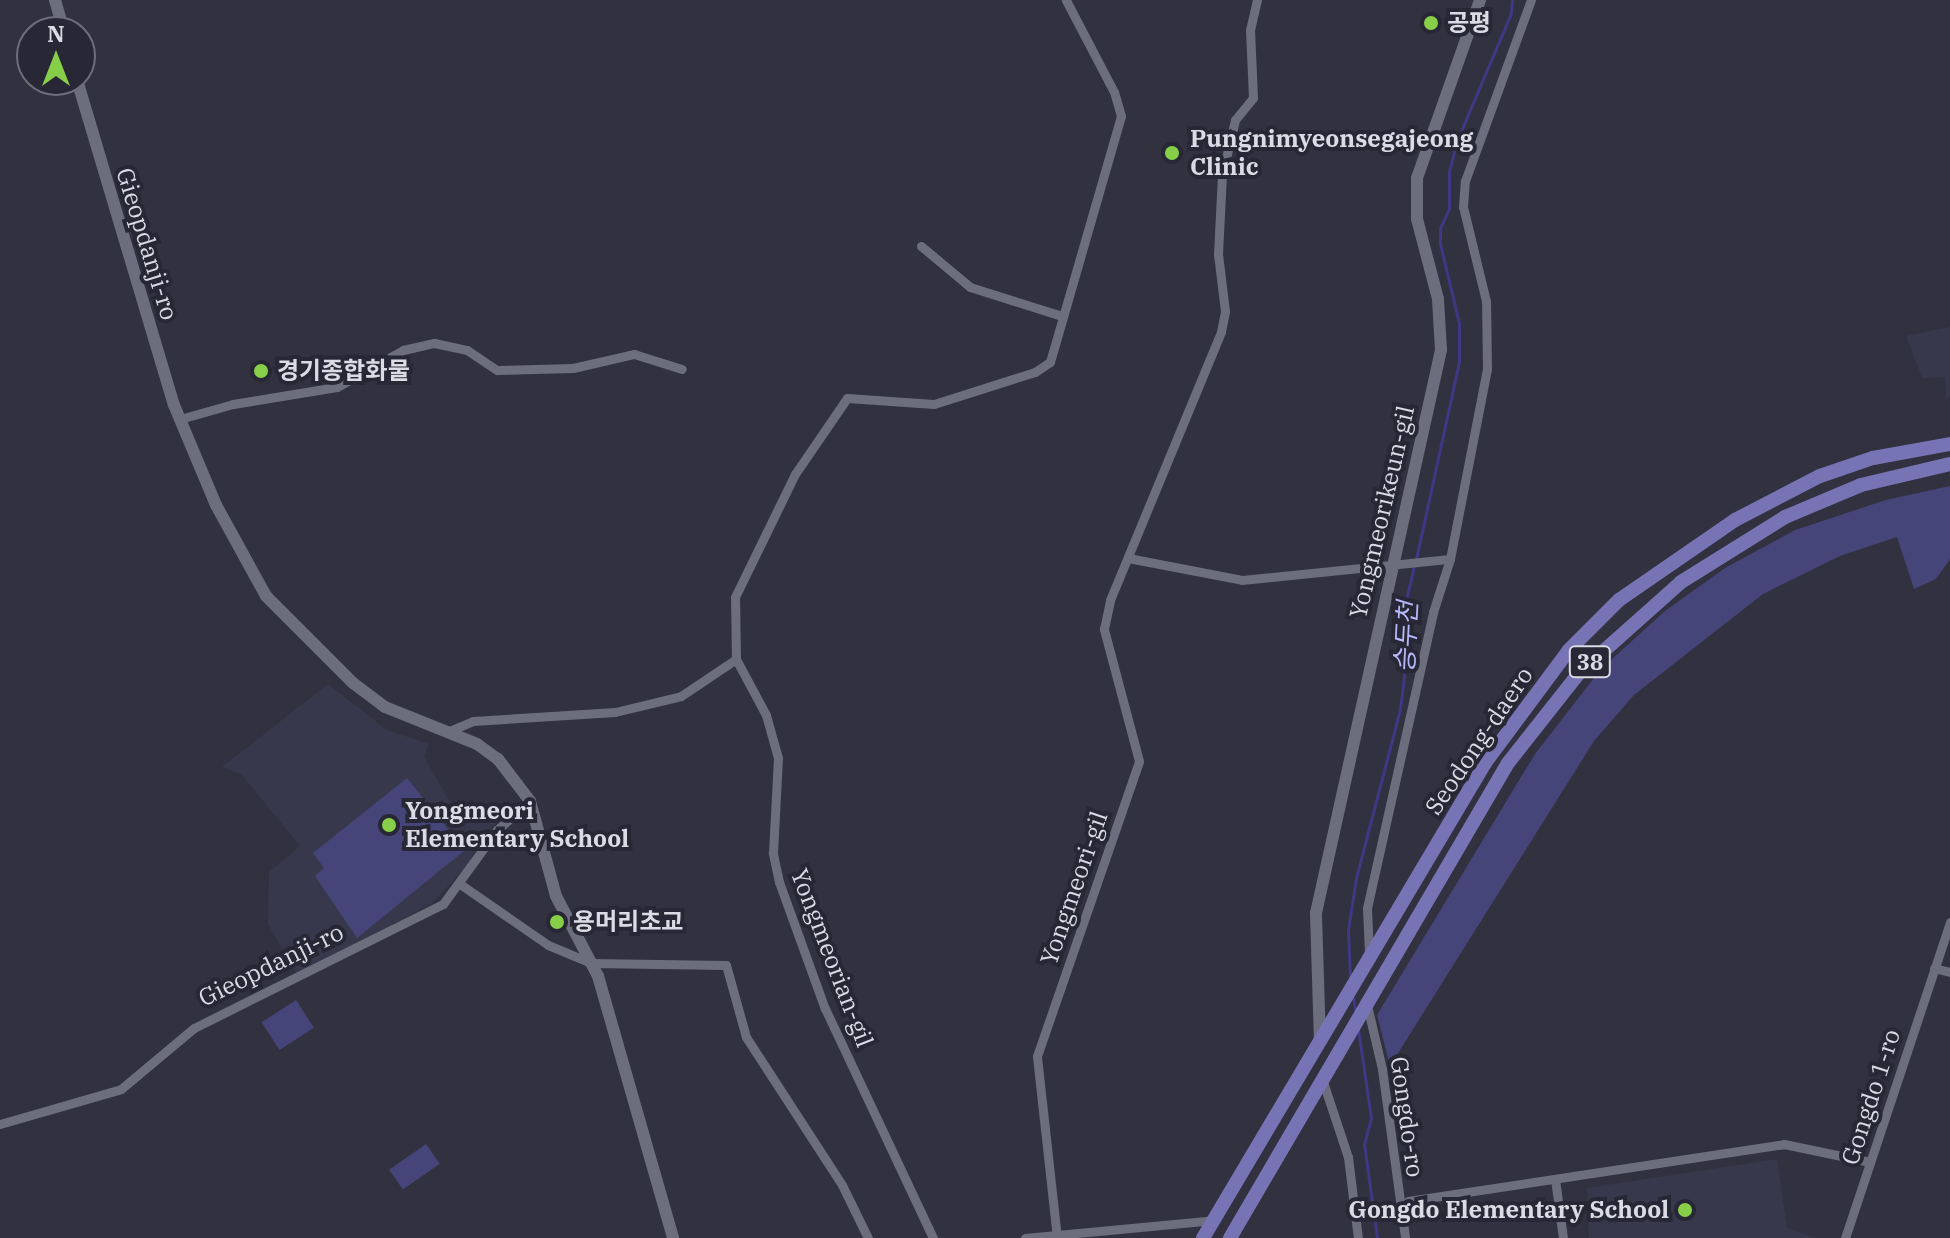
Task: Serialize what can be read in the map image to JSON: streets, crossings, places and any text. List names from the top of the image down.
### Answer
{
  "streets": {
    "main road": ["38", "Seodong-daero"],
    "street": [
      "Gieopdanji-ro",
      "Yongmeorikeun-gil",
      "Yongmeori-gil",
      "Yongmeorian-gil",
      "Gongdo 1-ro",
      "Gongdo-ro"
    ]
  },
  "crossings": [
    ["Yongmeorikeun-gil", "Seodong-daero"],
    ["Seodong-daero", "Gongdo-ro"]
  ],
  "water": ["승두천"],
  "places": [
    "공평",
    "Pungnimyeonsegajeong Clinic",
    "경기종합화물",
    "Yongmeori Elementary School",
    "용머리초교",
    "Gongdo Elementary School"
  ],
  "north": "top"
}
